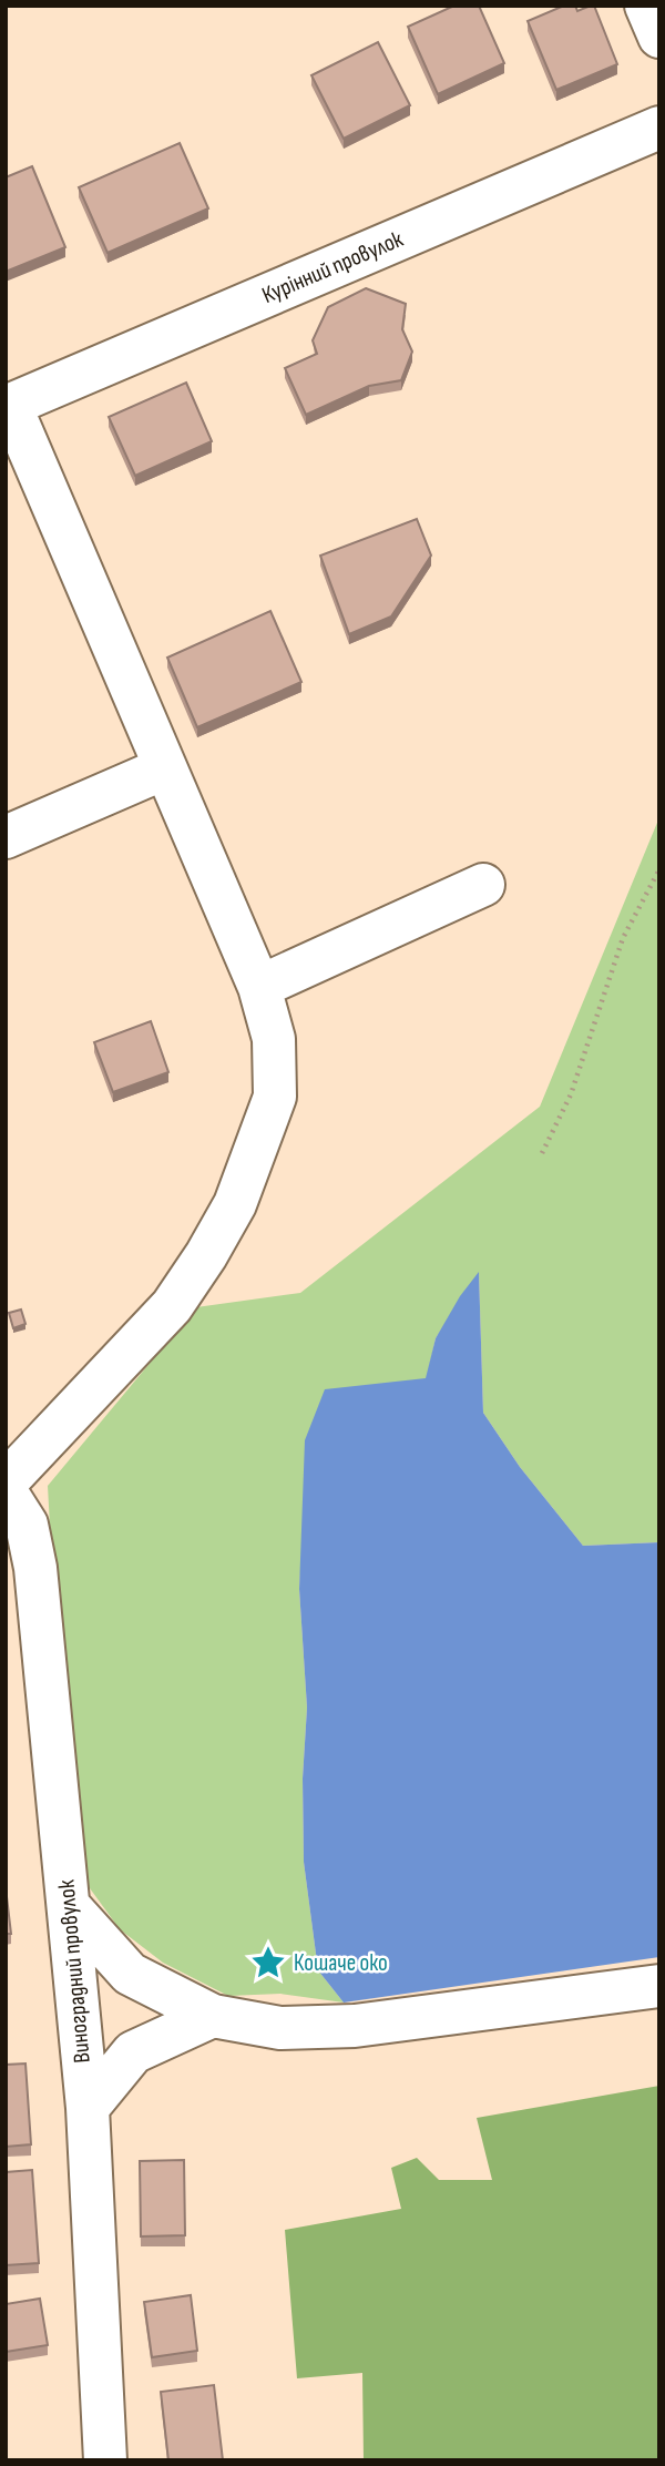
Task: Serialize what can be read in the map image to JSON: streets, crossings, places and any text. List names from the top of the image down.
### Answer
{
  "streets": {
    "street": ["Курінний провулок", "Виноградний провулок"]
  },
  "places": {
    "place": ["Кошаче око"]
  }
}
